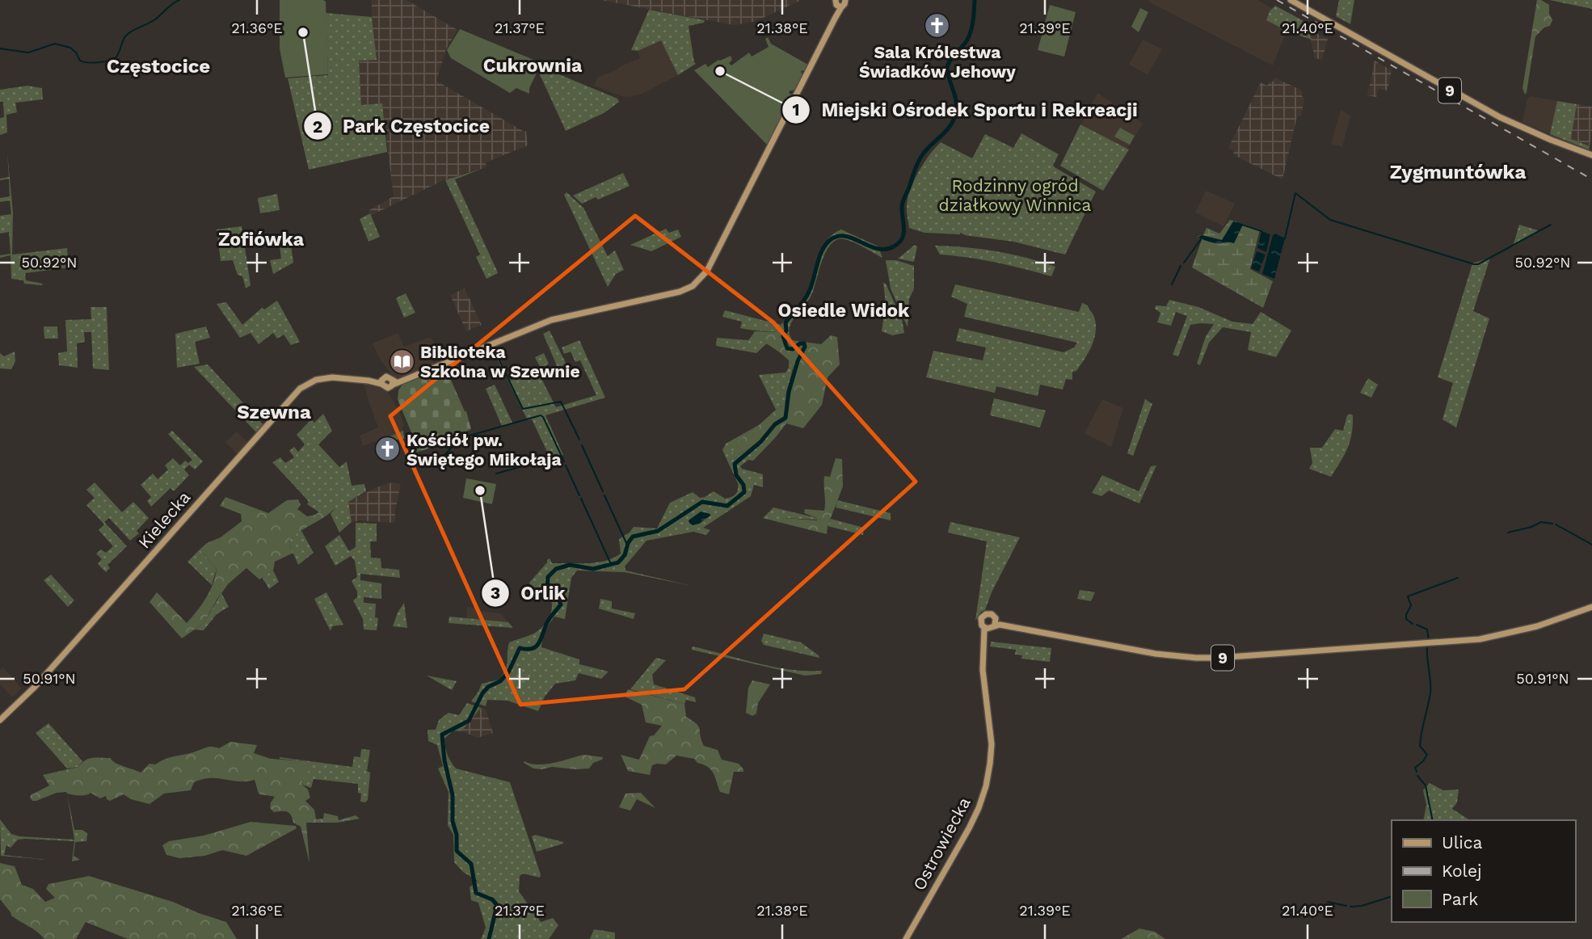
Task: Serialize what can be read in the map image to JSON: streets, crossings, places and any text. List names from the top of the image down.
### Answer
{
  "streets": {
    "main road": ["9", "Kielecka", "Ostrowiecka"]
  },
  "districts": [
    "Cukrownia",
    "Częstocice",
    "Zygmuntówka",
    "Zofiówka",
    "Osiedle Widok",
    "Szewna"
  ],
  "parks": ["Rodzinny ogród działkowy Winnica"],
  "places": {
    "church": ["Sala Królestwa Świadków Jehowy", "Kościół pw. Świętego Mikołaja"],
    "other": ["Park Częstocice", "Miejski Ośrodek Sportu i Rekreacji", "Orlik"],
    "library": ["Biblioteka Szkolna w Szewnie"]
  },
  "legend": ["Ulica", "Kolej", "Park"],
  "coordinates": [
    "21.36°E",
    "21.37°E",
    "21.38°E",
    "21.39°E",
    "21.40°E",
    "50.92°N",
    "50.91°N"
  ]
}
